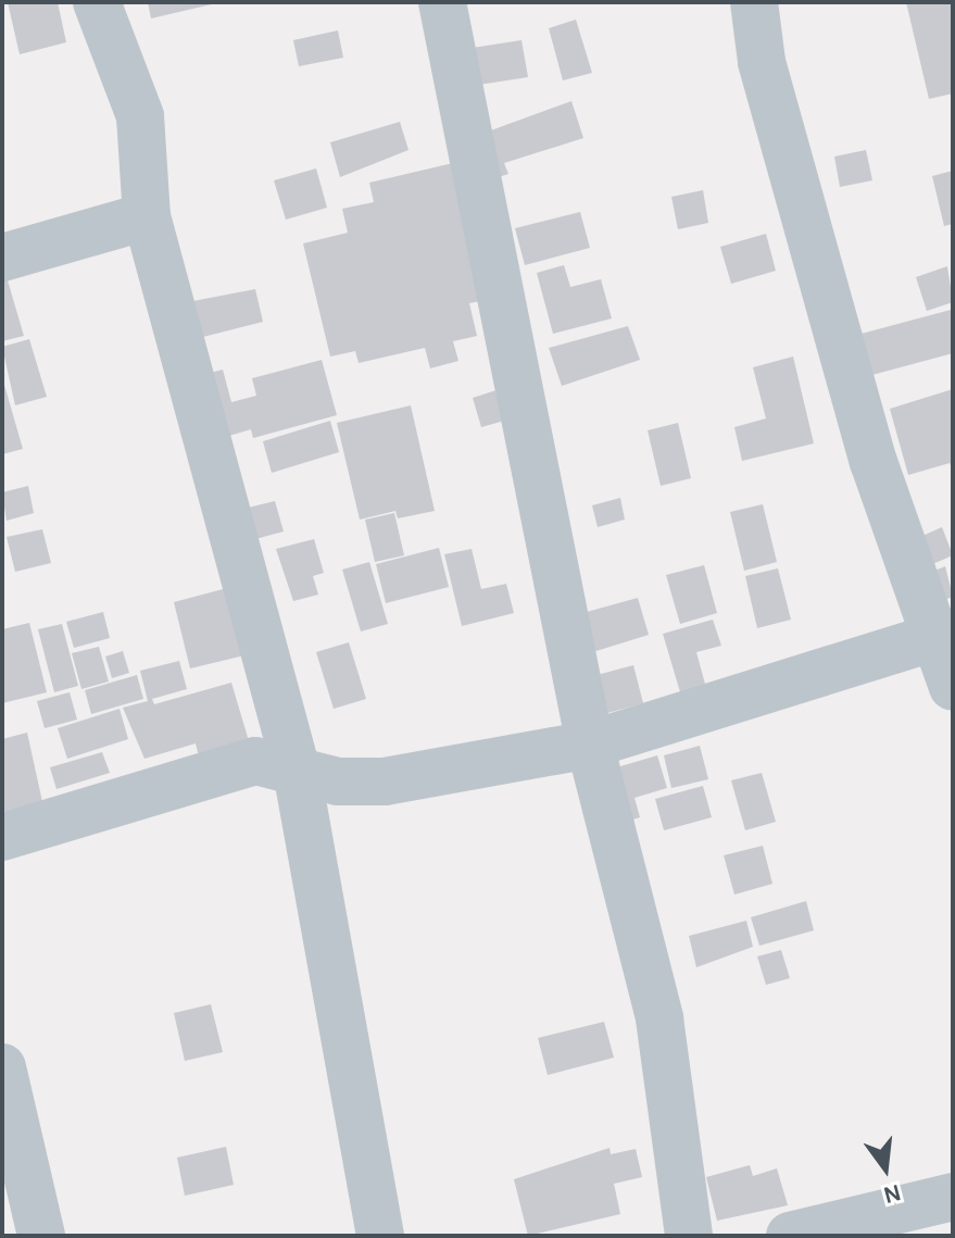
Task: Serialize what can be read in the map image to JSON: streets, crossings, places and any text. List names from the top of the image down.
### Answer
{
  "north": "bottom"
}
